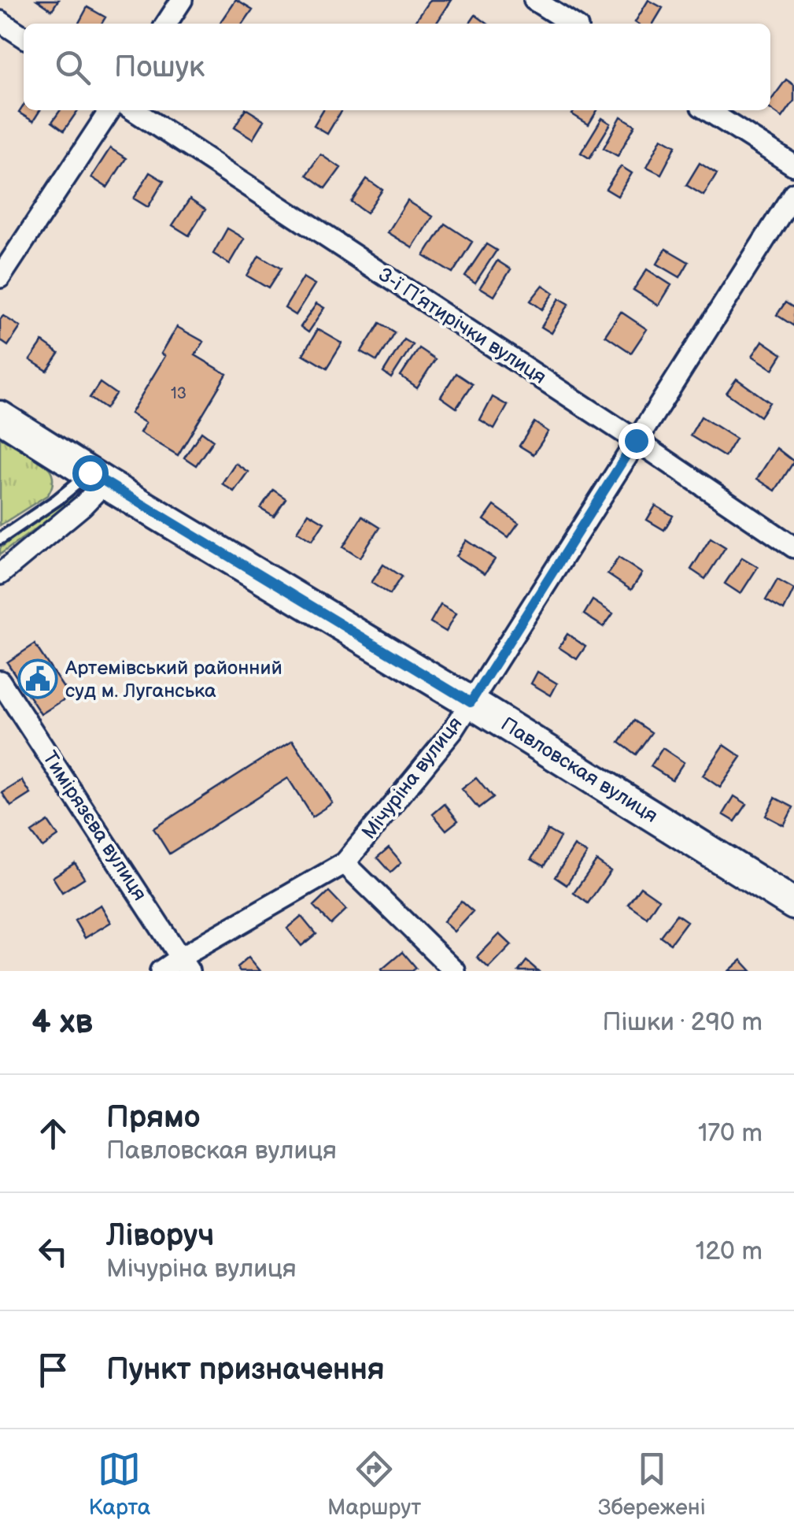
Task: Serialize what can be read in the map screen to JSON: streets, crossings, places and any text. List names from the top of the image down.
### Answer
{
  "streets": {
    "main road": ["Павловская вулиця"],
    "street": ["3-ї П’ятирічки вулиця", "Мічуріна вулиця", "Тимірязєва вулиця"]
  },
  "crossings": [
    ["3-ї П’ятирічки вулиця", "Мічуріна вулиця"],
    ["Павловская вулиця", "Мічуріна вулиця"],
    ["Мічуріна вулиця", "Тимірязєва вулиця"]
  ],
  "places": {
    "public building": ["Артемівський районний суд м. Луганська"]
  },
  "house_numbers": ["13"],
  "page": {
    "search": "Пошук",
    "heading": ["4 хв", "Пішки · 290 m"],
    "list": [
      ["Прямо", "Павловская вулиця", "170 m"],
      ["Ліворуч", "Мічуріна вулиця", "120 m"],
      "Пункт призначення"
    ],
    "nav": ["Карта", "Маршрут", "Збережені"]
  }
}
